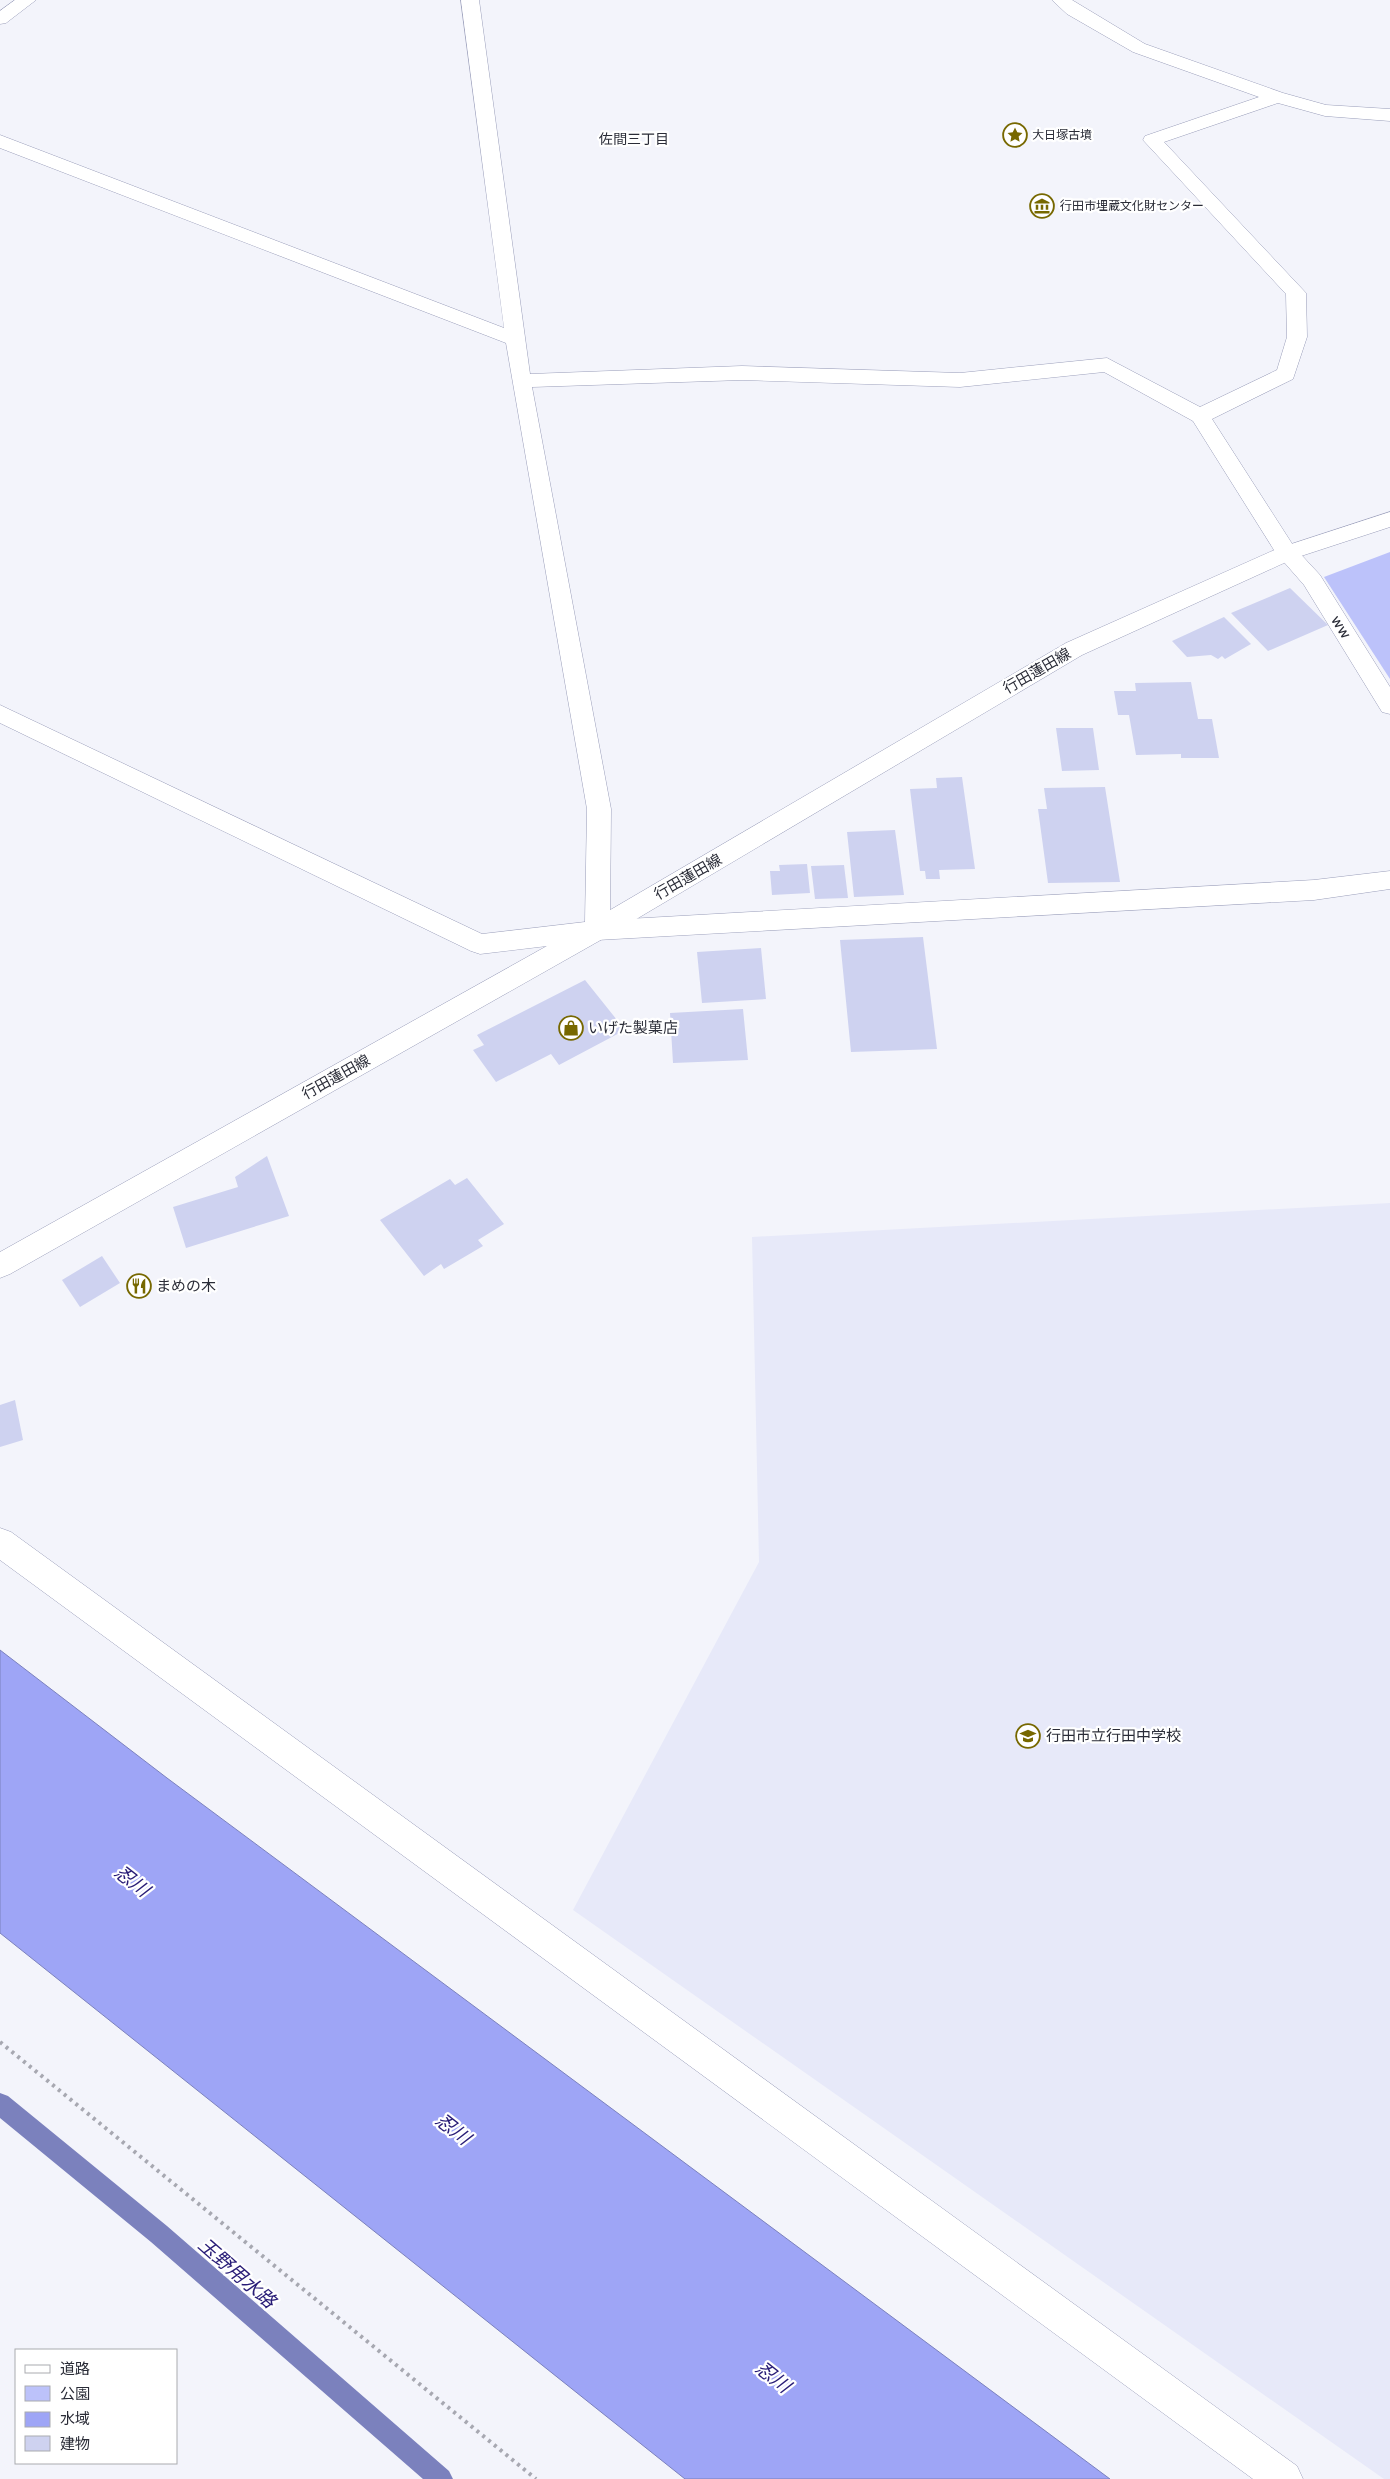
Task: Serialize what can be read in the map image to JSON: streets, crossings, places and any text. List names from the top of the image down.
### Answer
{
  "streets": {
    "street": ["ww", "行田蓮田線"]
  },
  "crossings": [
    ["ww", "行田蓮田線"]
  ],
  "districts": ["佐間三丁目"],
  "water": ["忍川", "玉野用水路"],
  "places": {
    "place": ["大日塚古墳"],
    "museum": ["行田市埋蔵文化財センター"],
    "shop": ["いげた製菓店"],
    "restaurant": ["まめの木"],
    "school or university": ["行田市立行田中学校"]
  },
  "legend": [
    "道路",
    "公園",
    "水域",
    "建物"
  ]
}
